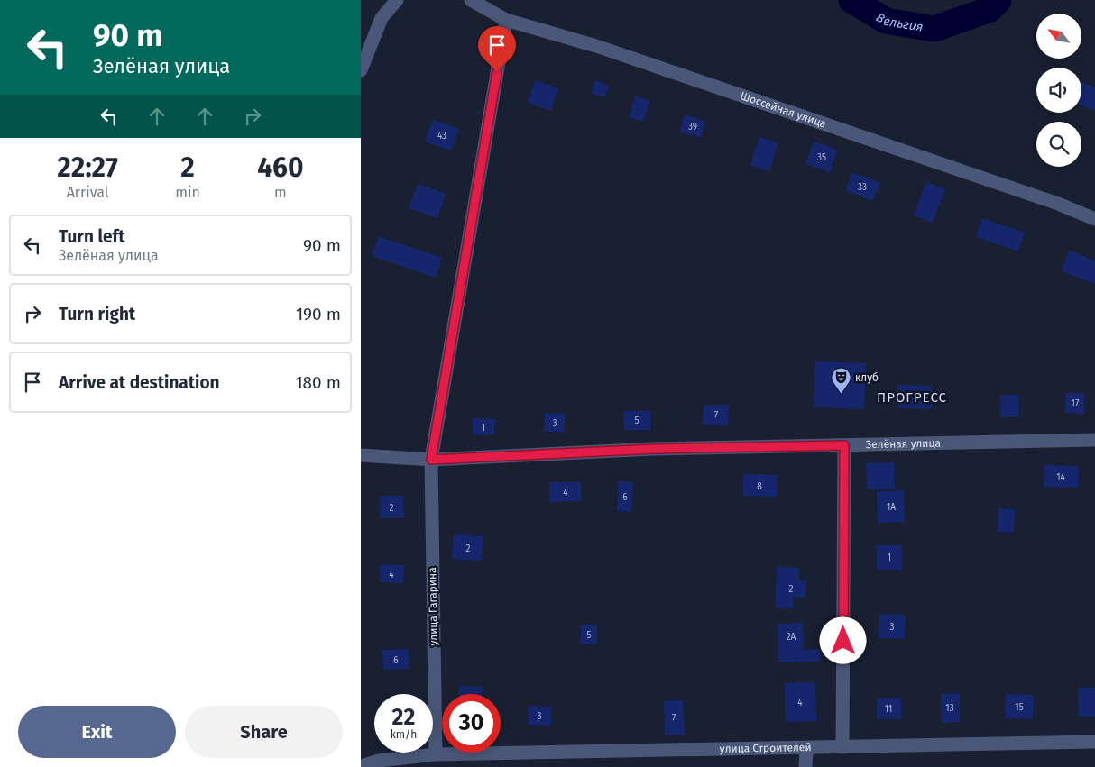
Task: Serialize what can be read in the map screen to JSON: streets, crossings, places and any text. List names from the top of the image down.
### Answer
{
  "streets": {
    "street": [
      "Шоссейная улица",
      "Зелёная улица",
      "улица Гагарина",
      "улица Строителей"
    ]
  },
  "crossings": [
    ["Шоссейная улица", "улица Гагарина"],
    ["Зелёная улица", "улица Гагарина"],
    ["улица Гагарина", "улица Строителей"]
  ],
  "districts": ["ПРОГРЕСС"],
  "water": ["Вельгия"],
  "places": {
    "theatre": ["клуб"]
  },
  "house_numbers": [
    "39",
    "43",
    "35",
    "33",
    "17",
    "7",
    "5",
    "3",
    "1",
    "14",
    "8",
    "4",
    "6",
    "1А",
    "2",
    "2",
    "1",
    "4",
    "2",
    "3",
    "5",
    "2А",
    "6",
    "4",
    "15",
    "13",
    "11",
    "3",
    "7"
  ],
  "north": "top left",
  "page": {
    "turn": ["90 m", "Зелёная улица"],
    "eta": [
      "22:27",
      "Arrival",
      "2",
      "min",
      "460",
      "m"
    ],
    "list": [
      {
        "name": "Turn left",
        "note": "Зелёная улица",
        "value": "90 m"
      },
      {
        "name": "Turn right",
        "value": "190 m"
      },
      {
        "name": "Arrive at destination",
        "value": "180 m"
      }
    ],
    "speed": "22 km/h",
    "limit": "30",
    "buttons": ["Exit", "Share"]
  }
}
